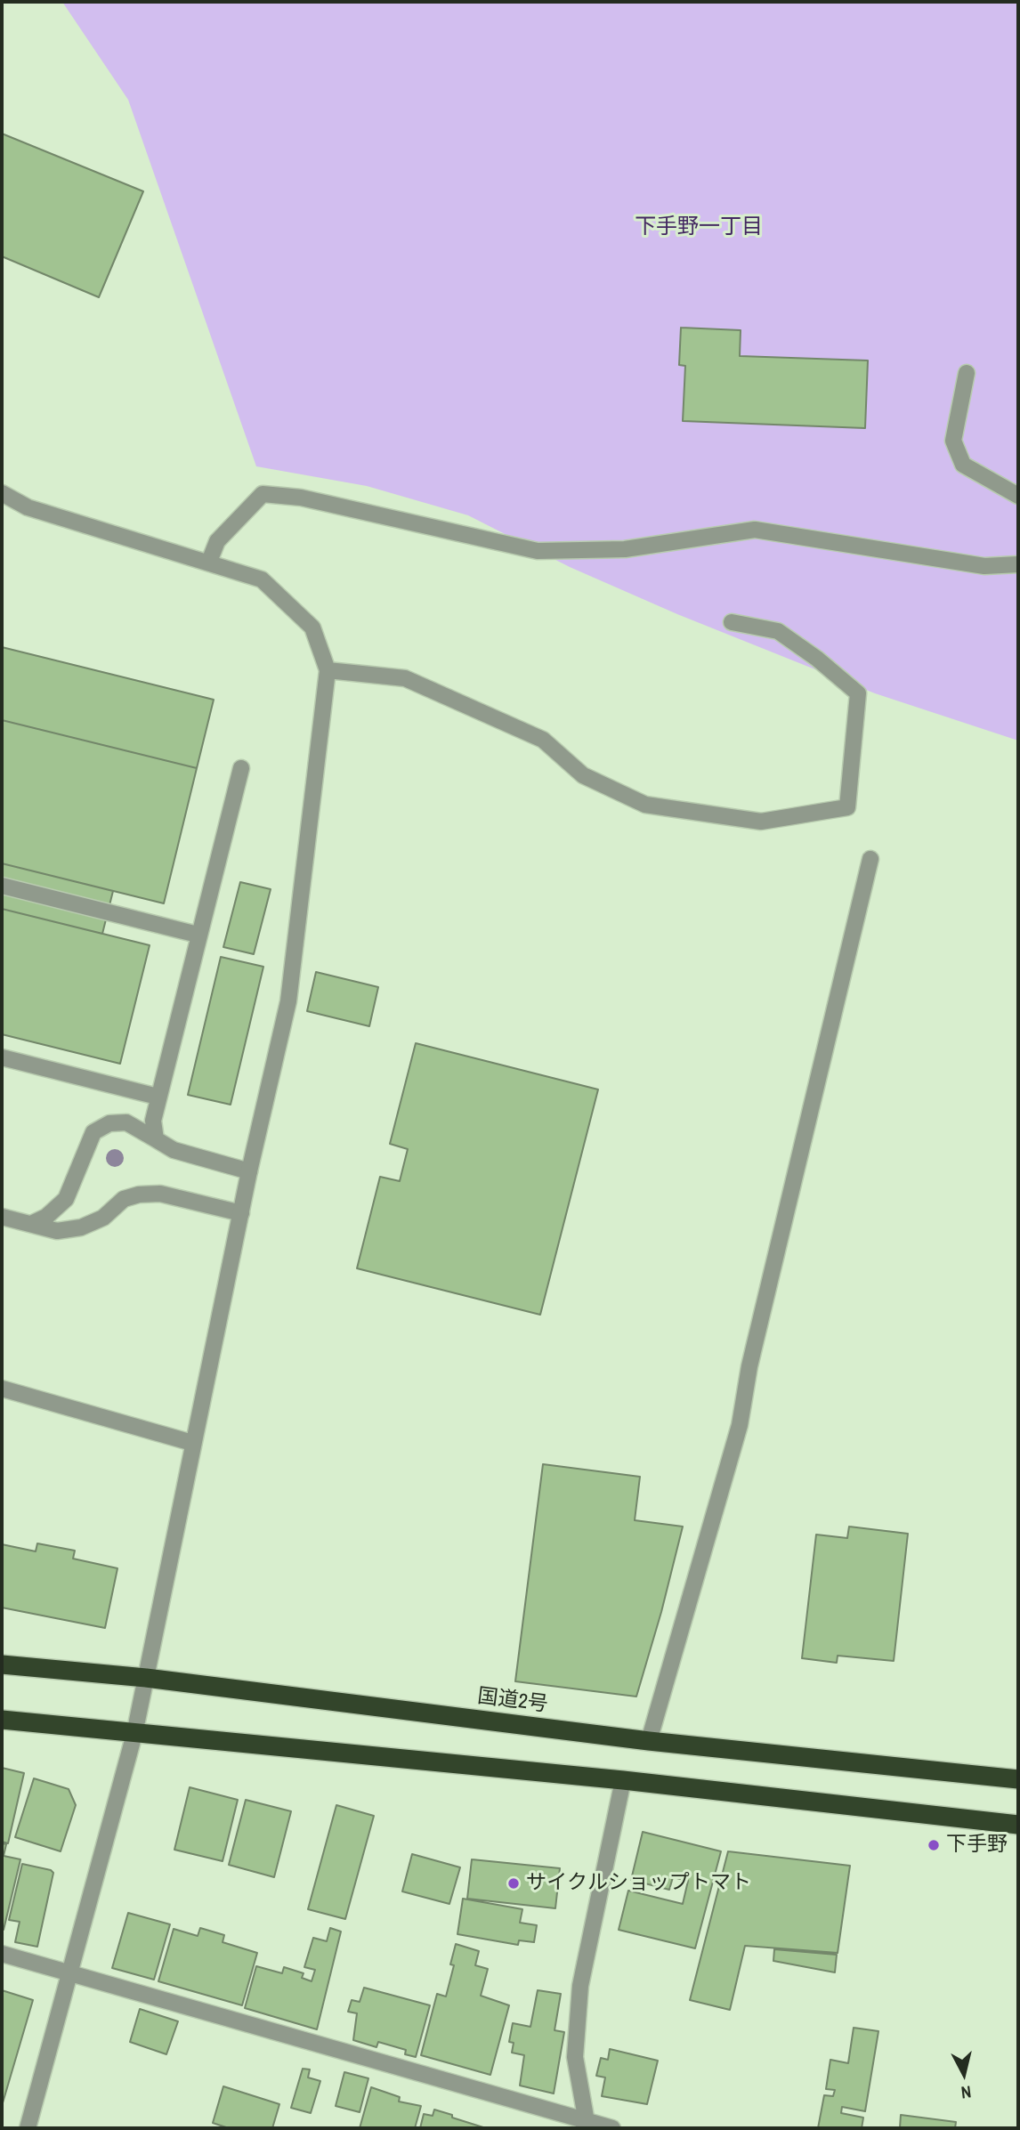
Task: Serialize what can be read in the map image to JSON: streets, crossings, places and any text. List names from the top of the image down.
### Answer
{
  "streets": {
    "highway": ["国道2号"]
  },
  "districts": ["下手野一丁目"],
  "places": ["下手野", "サイクルショップトマト"],
  "north": "bottom"
}
